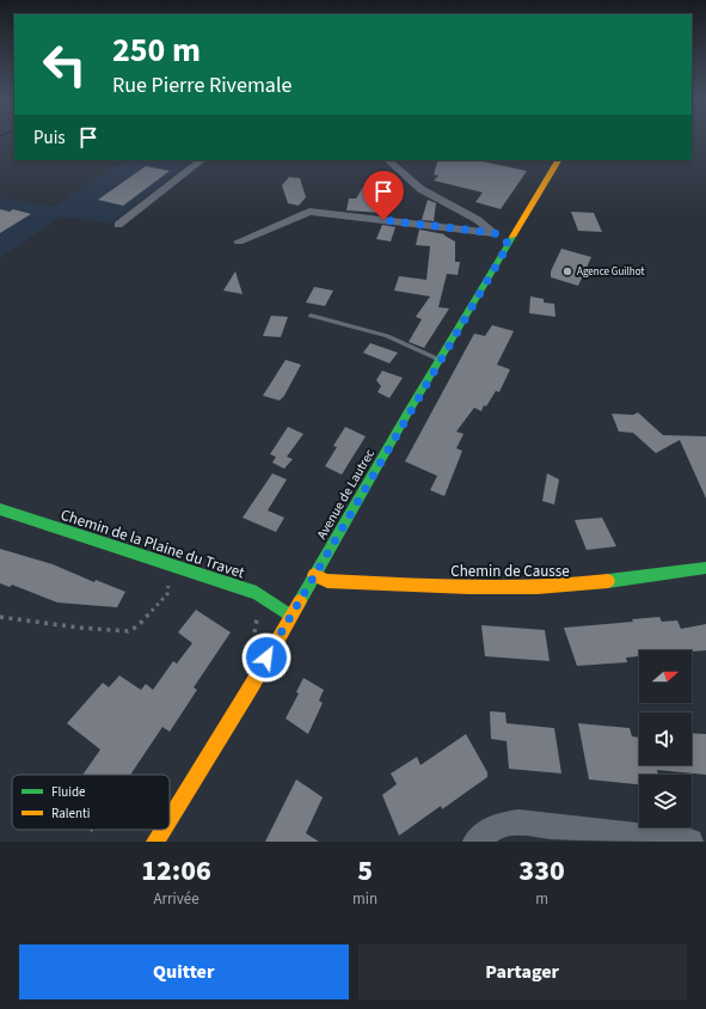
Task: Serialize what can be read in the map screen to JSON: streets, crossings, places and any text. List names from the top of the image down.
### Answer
{
  "streets": {
    "main road": ["Avenue de Lautrec", "Chemin de la Plaine du Travet", "Chemin de Causse"]
  },
  "crossings": [
    ["Avenue de Lautrec", "Chemin de la Plaine du Travet"],
    ["Avenue de Lautrec", "Chemin de Causse"]
  ],
  "places": ["Agence Guilhot"],
  "legend": ["Fluide", "Ralenti"],
  "north": "right",
  "page": {
    "turn": ["250 m", "Rue Pierre Rivemale"],
    "then": "Puis",
    "eta": [
      "12:06",
      "Arrivée",
      "5",
      "min",
      "330",
      "m"
    ],
    "buttons": ["Quitter", "Partager"]
  }
}
